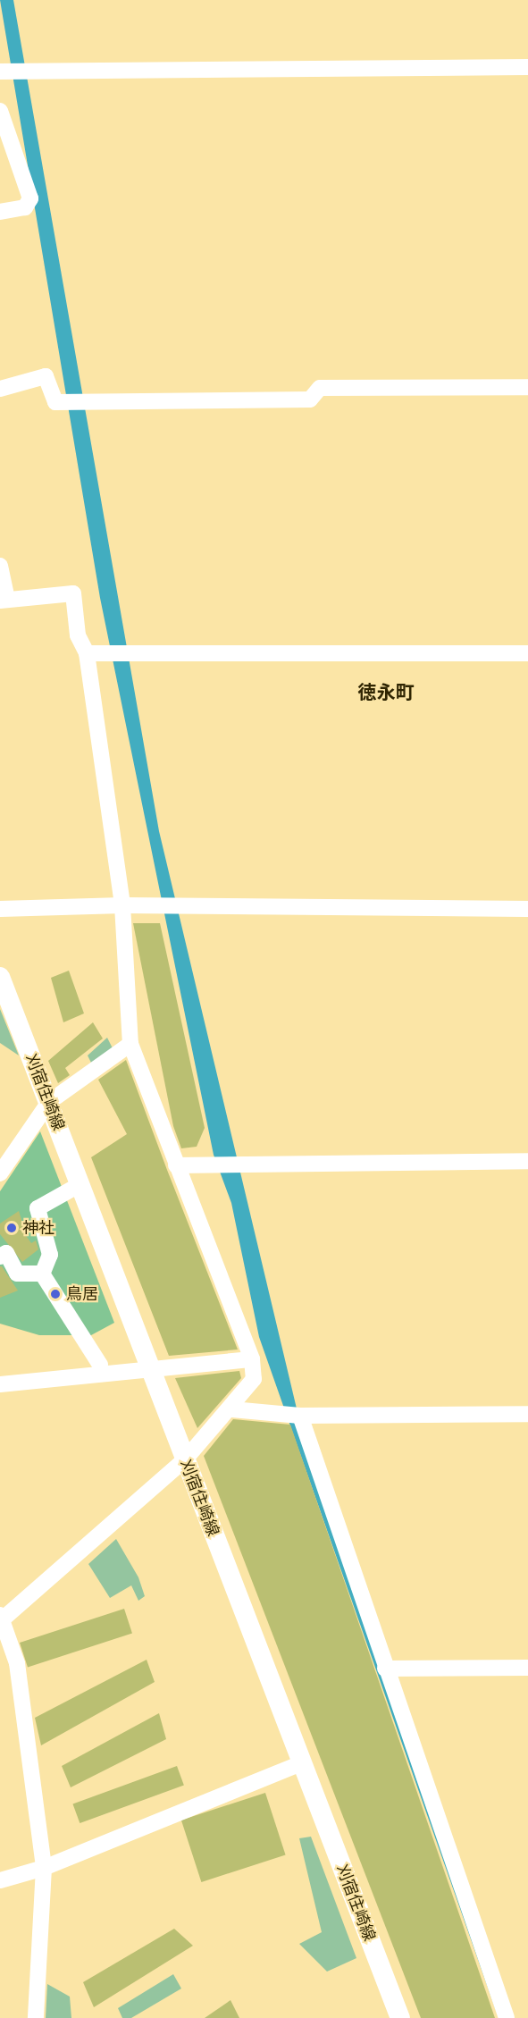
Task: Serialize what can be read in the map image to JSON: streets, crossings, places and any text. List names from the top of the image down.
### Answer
{
  "streets": {
    "main road": ["刈宿住崎線"]
  },
  "districts": ["徳永町"],
  "places": ["神社", "鳥居"]
}
